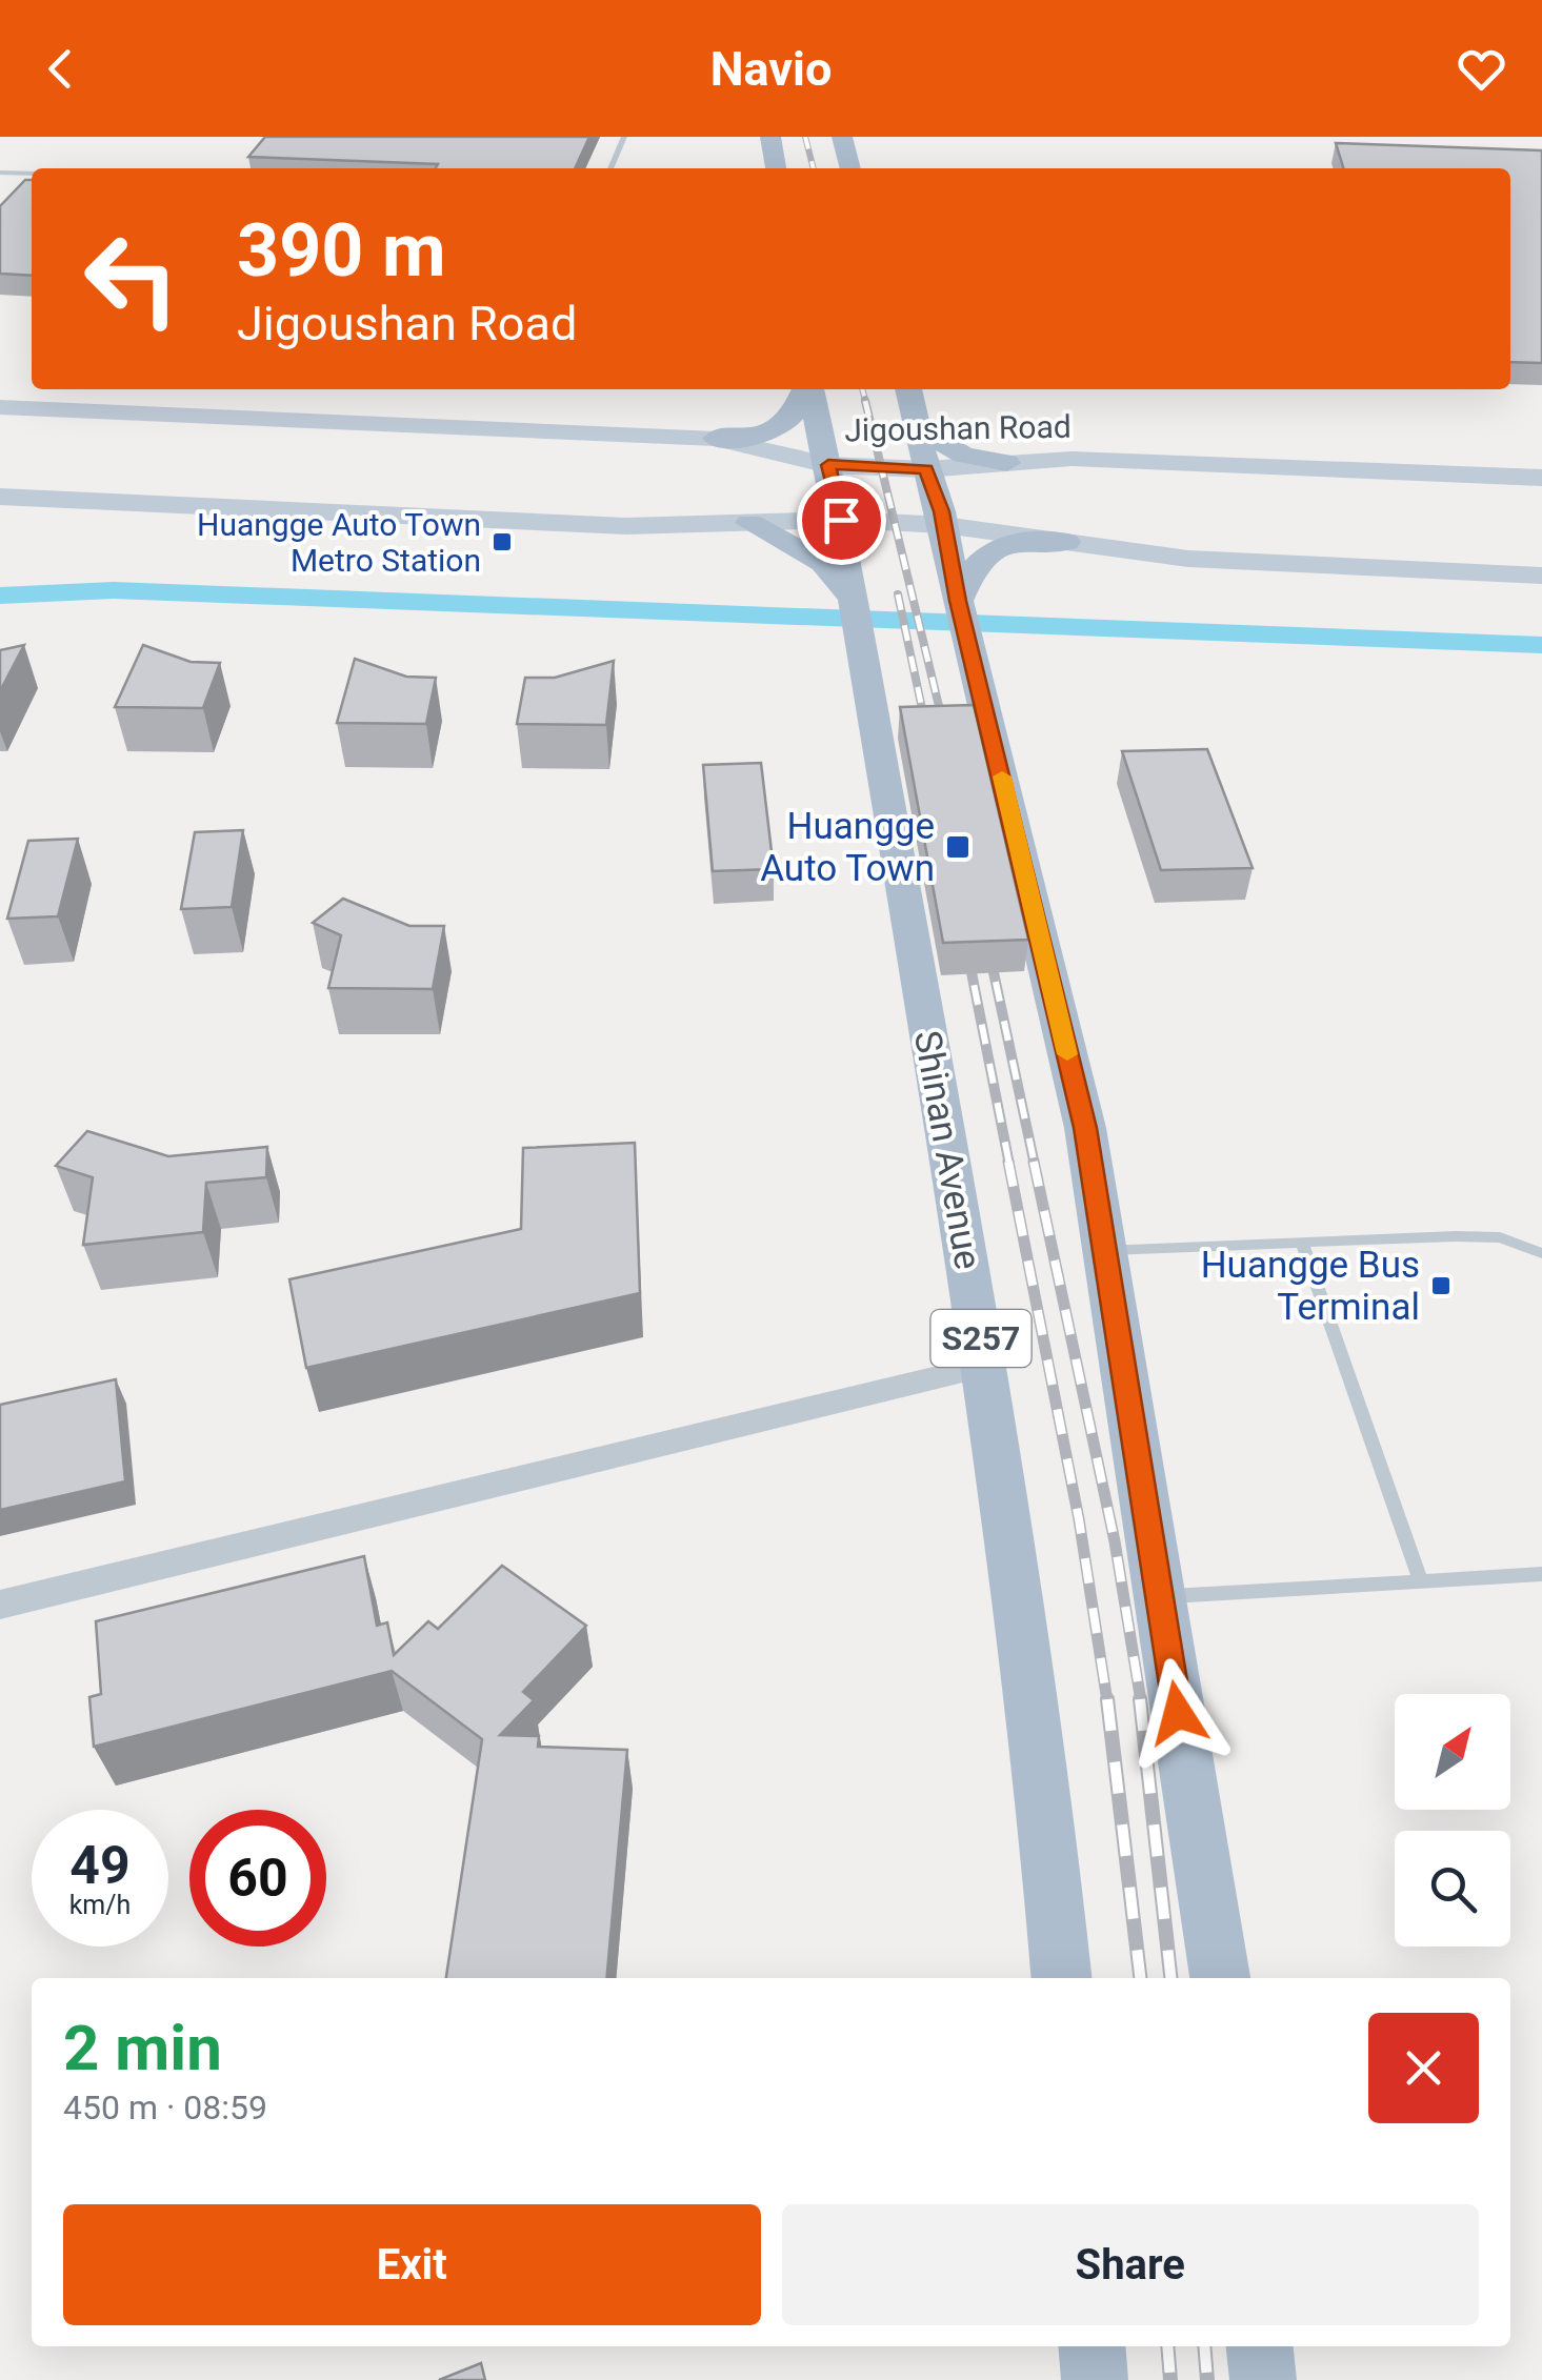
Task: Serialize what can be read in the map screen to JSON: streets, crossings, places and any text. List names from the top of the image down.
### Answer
{
  "streets": {
    "main road": ["Jigoushan Road", "Shinan Avenue", "S257"]
  },
  "crossings": [
    ["Jigoushan Road", "Shinan Avenue"]
  ],
  "places": {
    "transit": ["Huangge Auto Town Metro Station", "Huangge Auto Town", "Huangge Bus Terminal"]
  },
  "north": "top right",
  "page": {
    "header": "Navio",
    "turn": ["390 m", "Jigoushan Road"],
    "speed": "49 km/h",
    "limit": "60",
    "heading": ["2 min", "450 m · 08:59"],
    "buttons": ["Exit", "Share"]
  }
}
